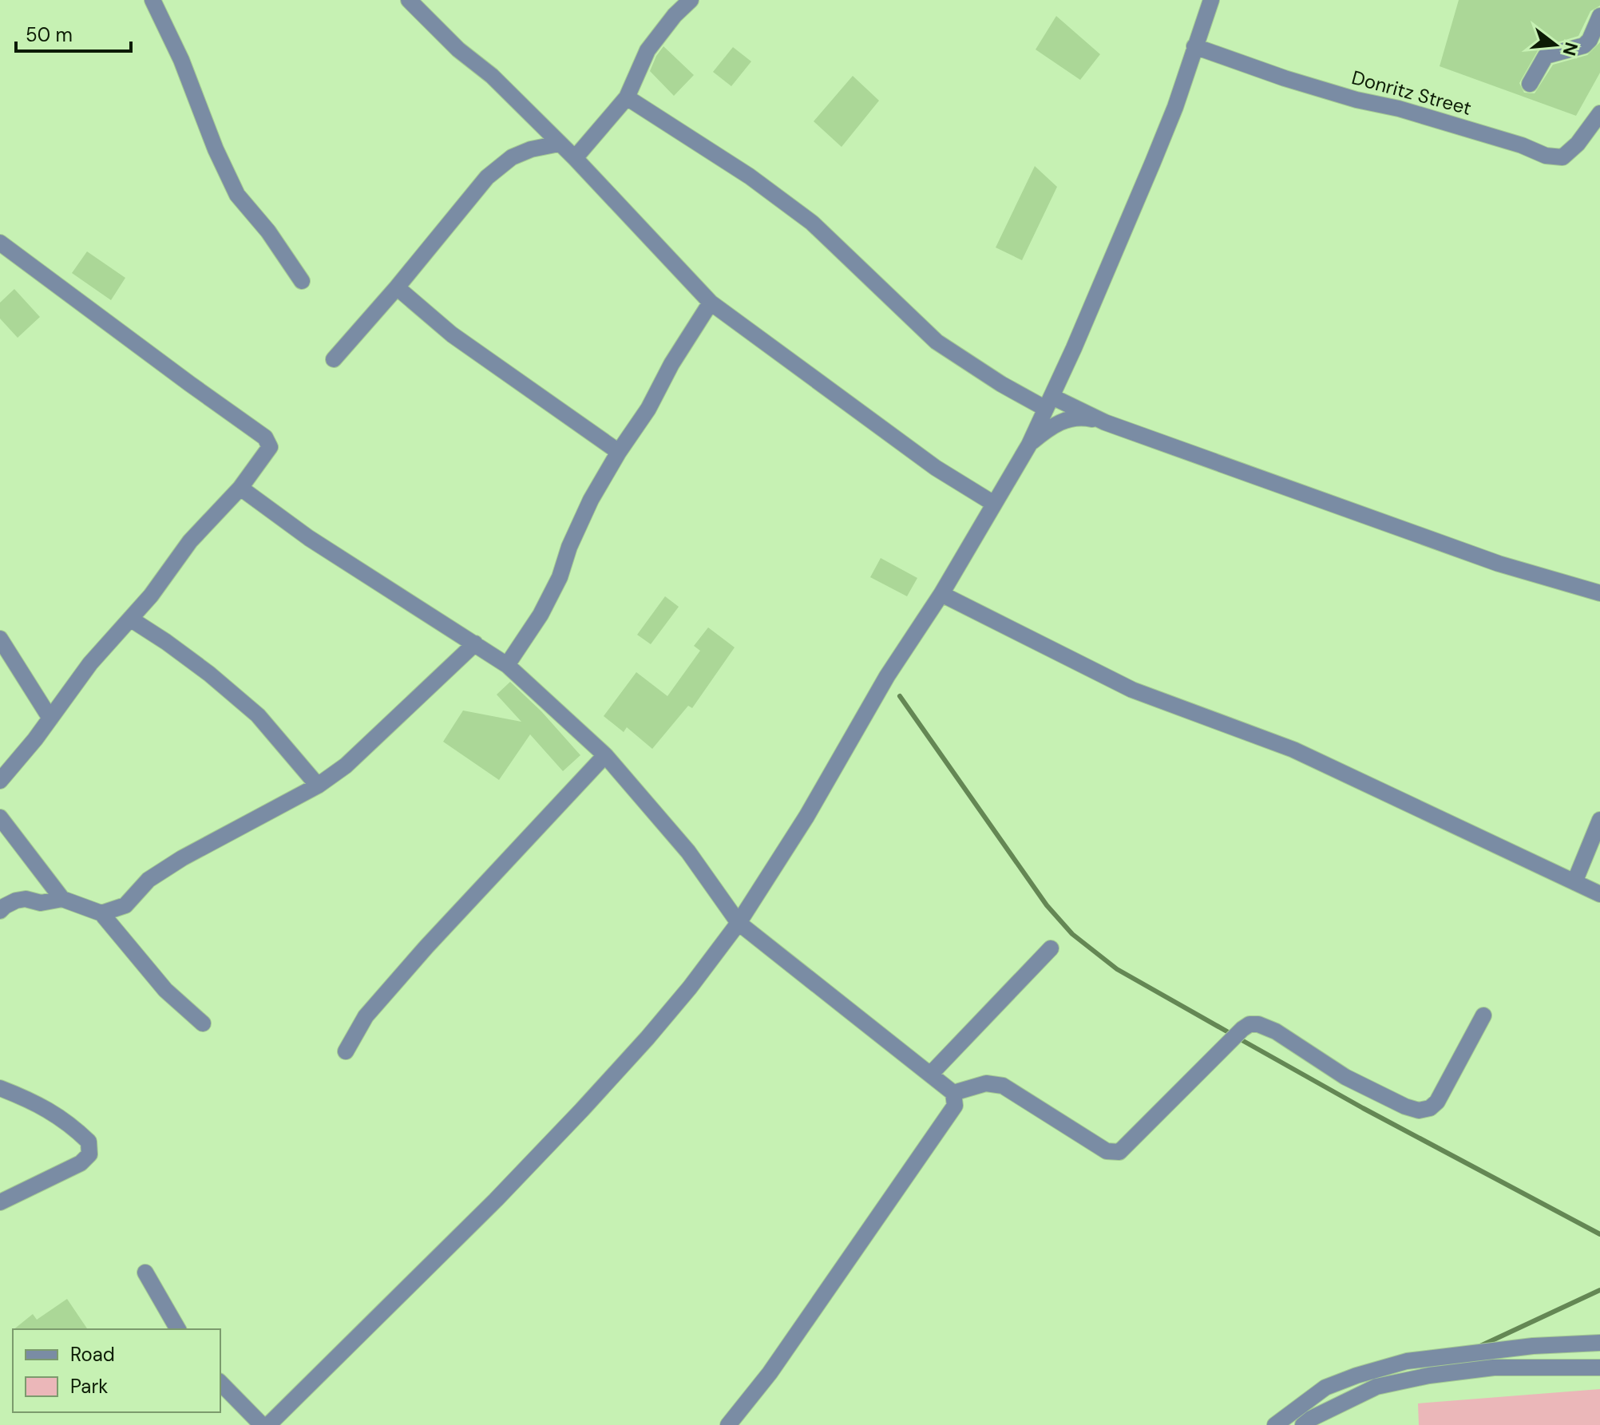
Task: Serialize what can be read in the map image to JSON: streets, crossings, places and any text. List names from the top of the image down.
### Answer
{
  "streets": {
    "street": ["Donritz Street"]
  },
  "legend": ["Road", "Park"],
  "scale_bar": "50 m",
  "north": "right"
}
